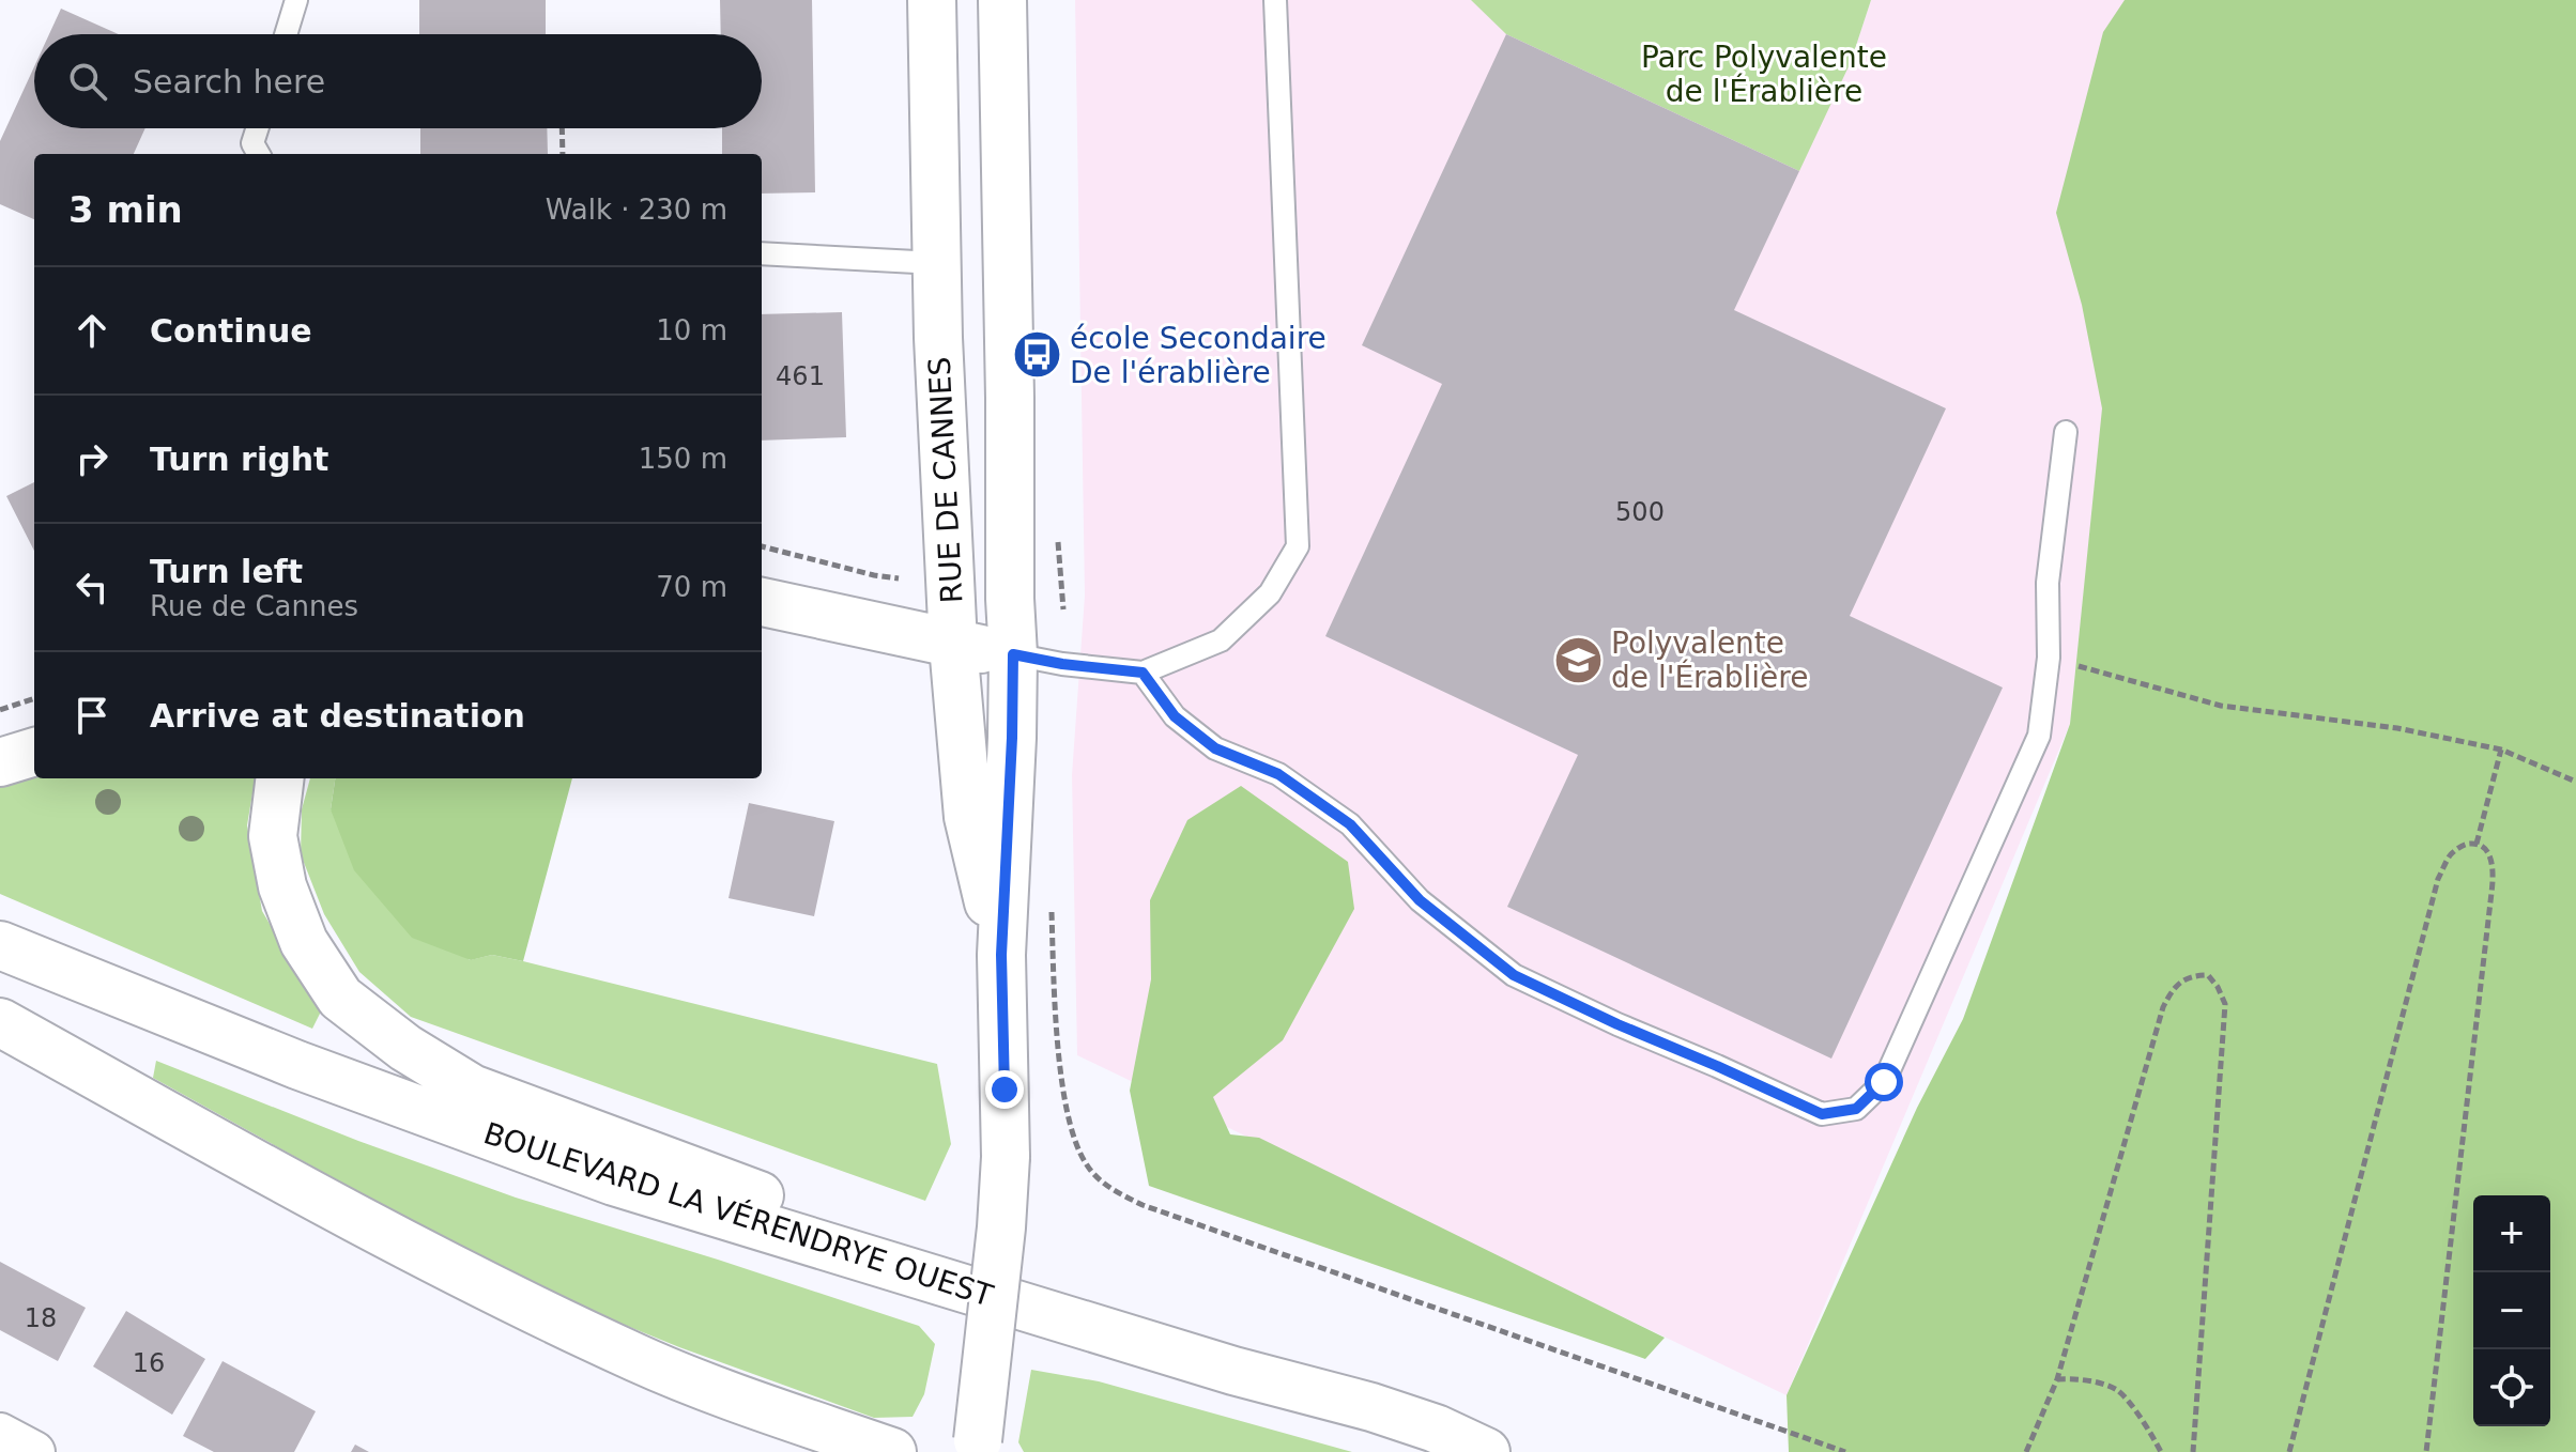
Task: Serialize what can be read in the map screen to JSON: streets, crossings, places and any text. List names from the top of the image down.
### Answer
{
  "streets": {
    "main road": ["RUE DE CANNES", "BOULEVARD LA VÉRENDRYE OUEST"]
  },
  "parks": ["Parc Polyvalente de l'Érablière"],
  "places": {
    "bus stop": ["école Secondaire De l'érablière"],
    "school or university": ["Polyvalente de l'Érablière"]
  },
  "house_numbers": [
    "461",
    "500",
    "18",
    "16"
  ],
  "page": {
    "search": "Search here",
    "heading": ["3 min", "Walk · 230 m"],
    "list": [
      ["Continue", "10 m"],
      ["Turn right", "150 m"],
      ["Turn left", "Rue de Cannes", "70 m"],
      "Arrive at destination"
    ],
    "map_buttons": ["+", "−"]
  }
}
